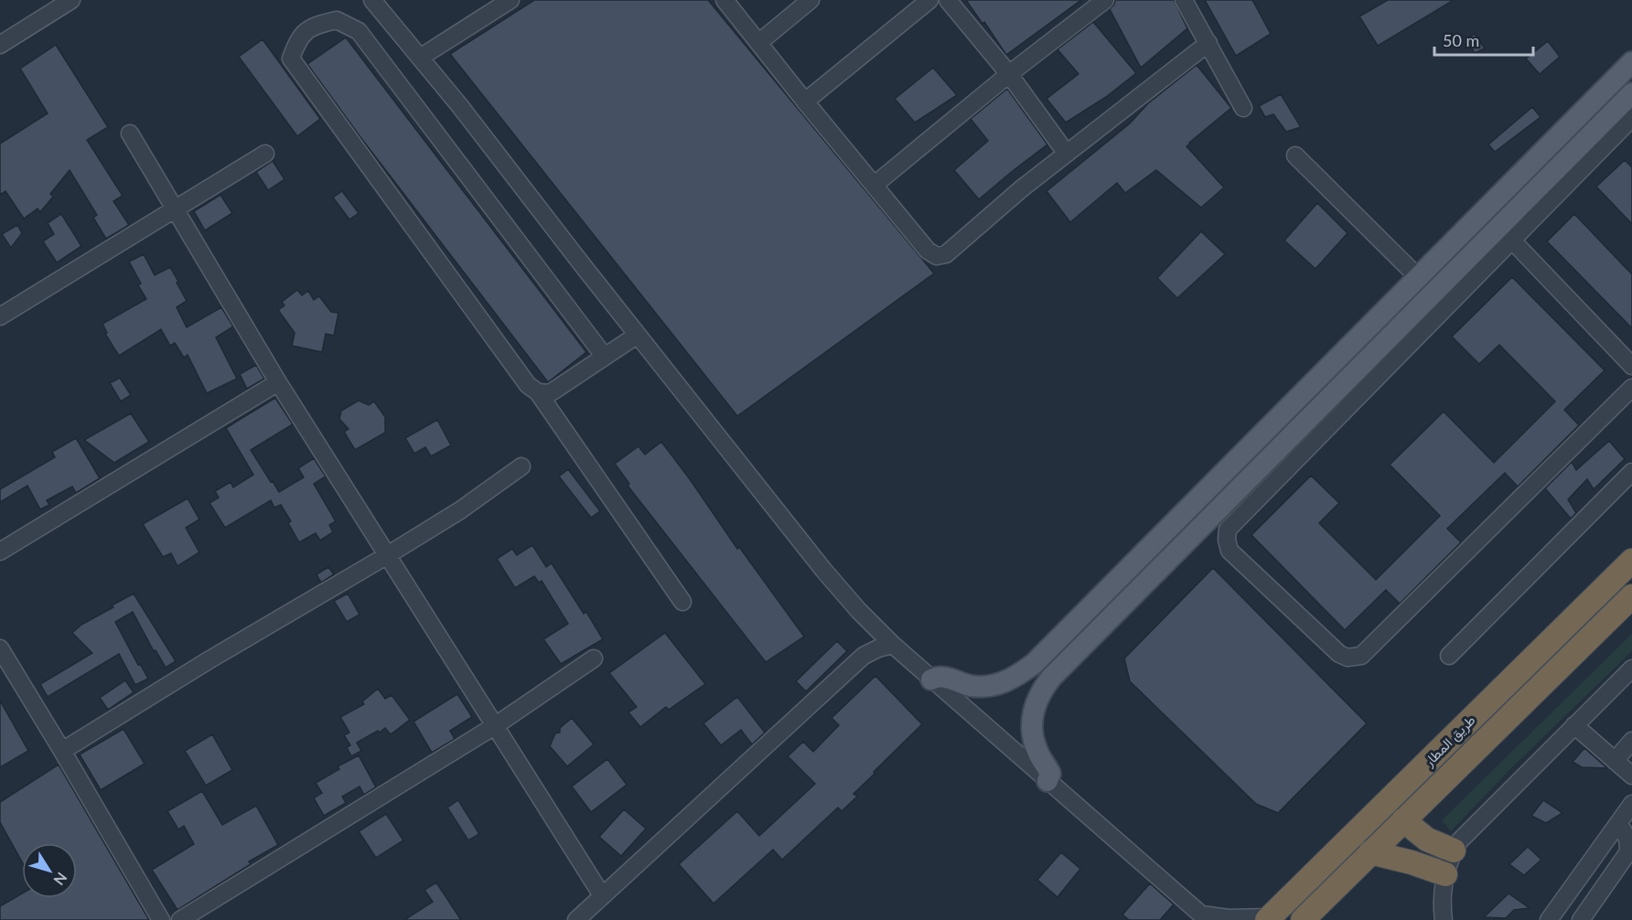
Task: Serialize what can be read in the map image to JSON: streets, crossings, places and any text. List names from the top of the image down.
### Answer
{
  "streets": {
    "highway": ["طريق المطار"]
  },
  "scale_bar": "50 m",
  "north": "bottom right"
}
